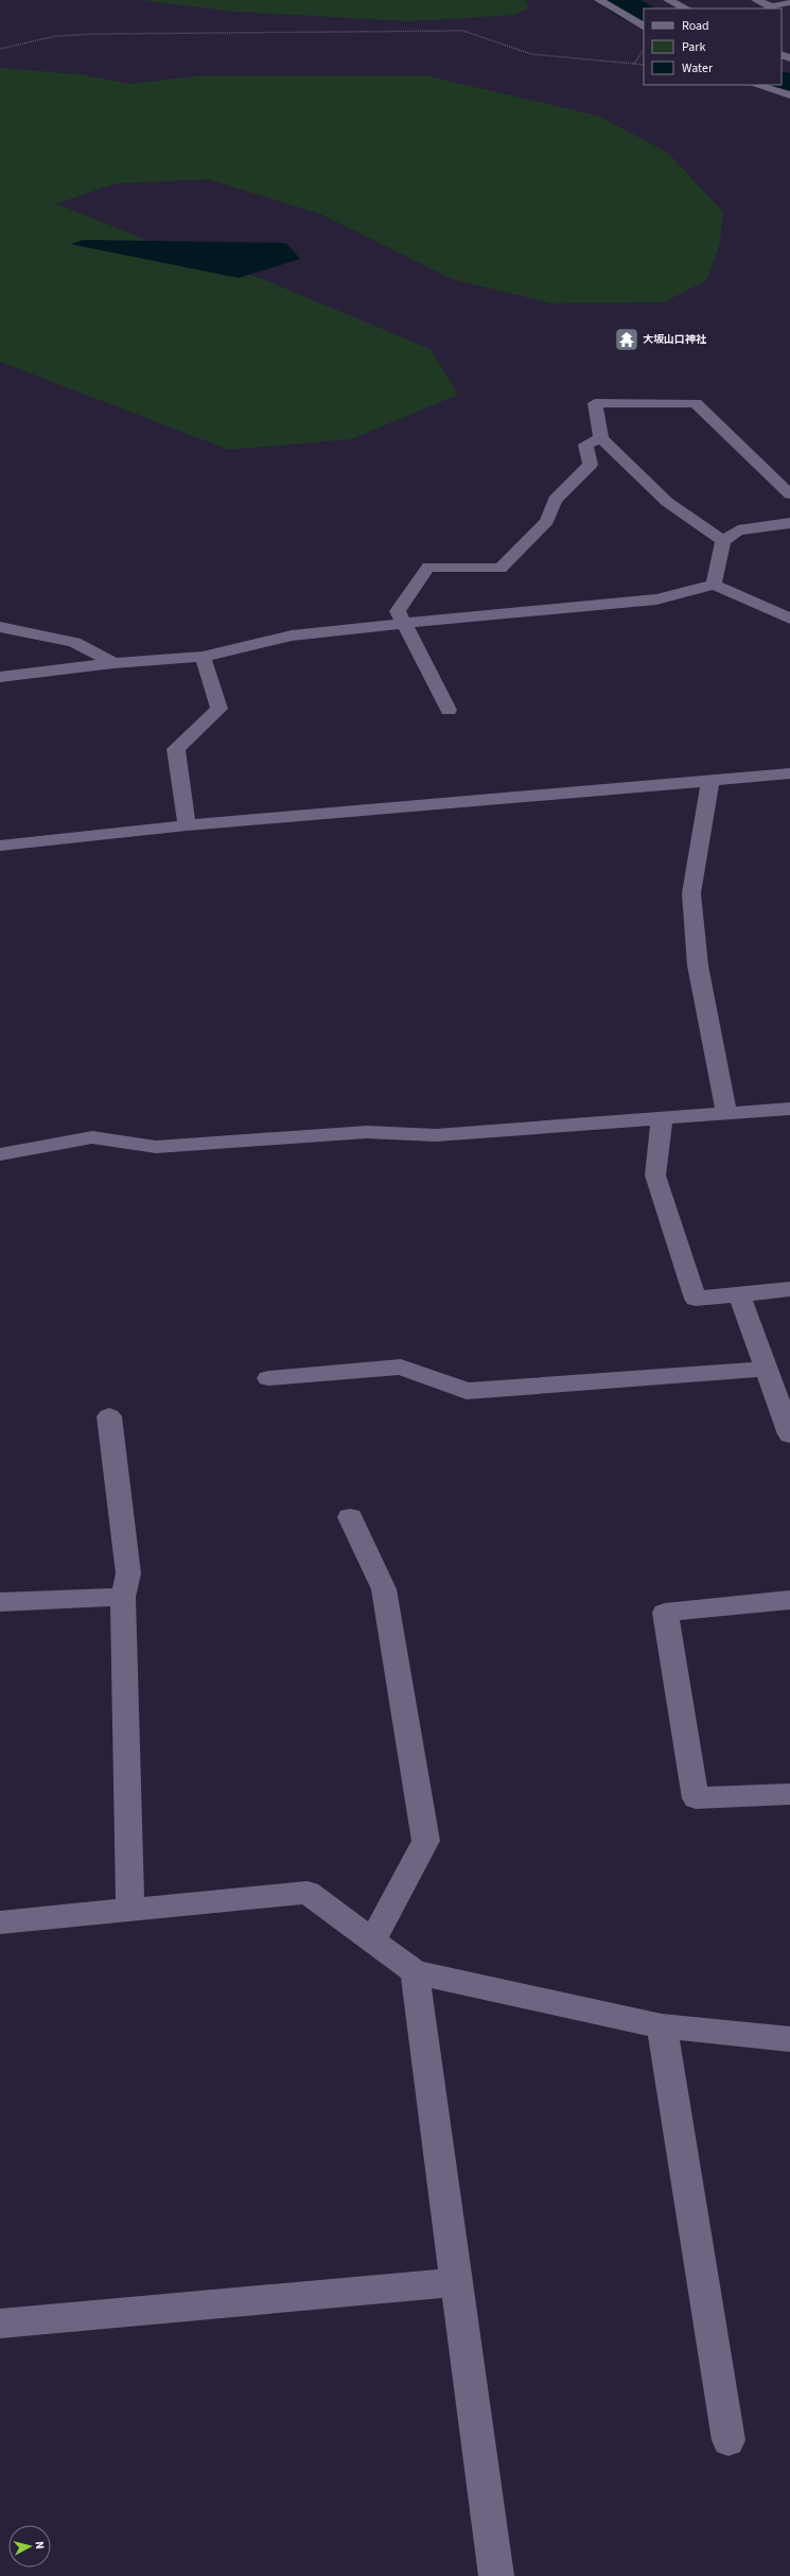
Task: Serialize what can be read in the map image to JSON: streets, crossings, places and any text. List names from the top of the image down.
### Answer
{
  "places": {
    "temple": ["大坂山口神社"]
  },
  "legend": ["Road", "Park", "Water"],
  "north": "right"
}
